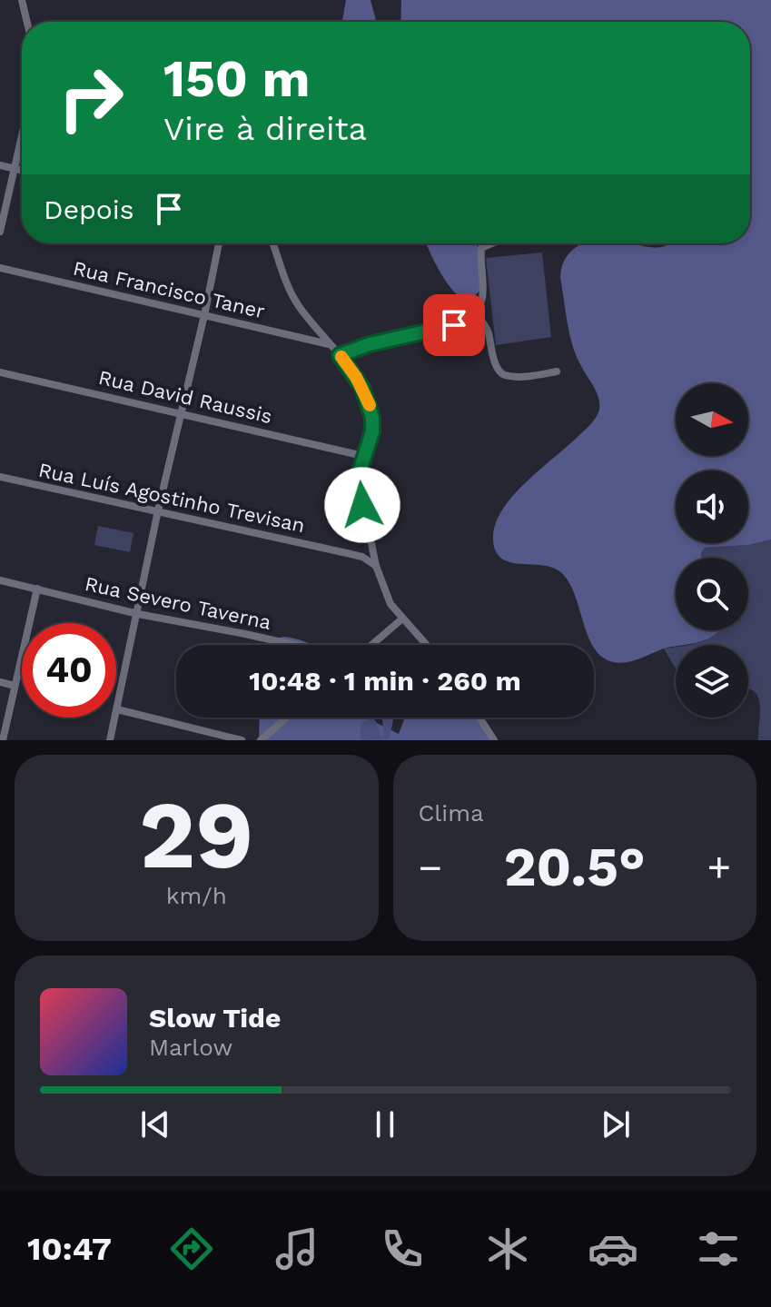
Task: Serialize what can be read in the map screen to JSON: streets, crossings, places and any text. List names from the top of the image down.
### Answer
{
  "streets": {
    "street": [
      "Rua Francisco Taner",
      "Rua David Raussis",
      "Rua Luís Agostinho Trevisan",
      "Rua Severo Taverna"
    ]
  },
  "north": "right",
  "page": {
    "turn": ["150 m", "Vire à direita"],
    "then": "Depois",
    "limit": "40",
    "trip": "10:48 · 1 min · 260 m",
    "tile": [
      ["29", "km/h"],
      "Clima"
    ],
    "heat": ["−", "20.5°", "+"],
    "song": ["Slow Tide", "Marlow"],
    "tabs": "10:47"
  }
}
